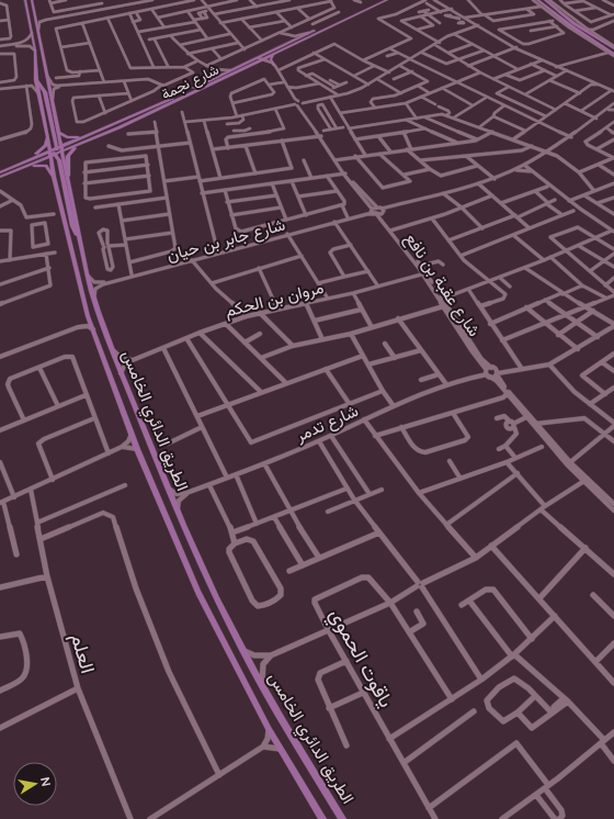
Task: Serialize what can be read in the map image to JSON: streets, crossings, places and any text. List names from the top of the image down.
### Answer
{
  "streets": {
    "main road": ["شارع نجمة", "الطريق الدائري الخامس"],
    "street": [
      "شارع جابر بن حيان",
      "شارع عقبة بن نافع",
      "مروان بن الحكم",
      "شارع تدمر",
      "العلم",
      "ياقوت الحموي"
    ]
  },
  "crossings": [
    ["شارع نجمة", "شارع عقبة بن نافع"],
    ["شارع نجمة", "الطريق الدائري الخامس"],
    ["شارع جابر بن حيان", "شارع عقبة بن نافع"],
    ["شارع جابر بن حيان", "الطريق الدائري الخامس"],
    ["شارع عقبة بن نافع", "مروان بن الحكم"],
    ["شارع عقبة بن نافع", "شارع تدمر"],
    ["مروان بن الحكم", "الطريق الدائري الخامس"]
  ],
  "north": "right"
}
